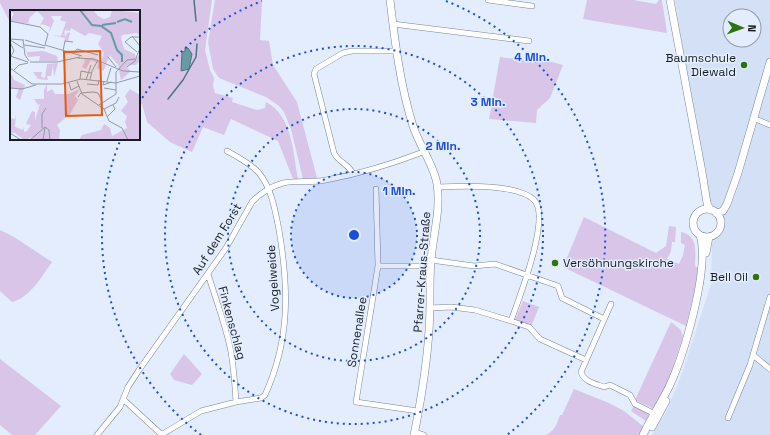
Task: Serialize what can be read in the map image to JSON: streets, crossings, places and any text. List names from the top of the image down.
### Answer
{
  "streets": {
    "main road": ["Pfarrer-Kraus-Straße"],
    "street": [
      "Auf dem Forst",
      "Vogelweide",
      "Finkenschlag",
      "Sonnenallee"
    ]
  },
  "crossings": [
    ["Auf dem Forst", "Pfarrer-Kraus-Straße"],
    ["Auf dem Forst", "Vogelweide"],
    ["Auf dem Forst", "Finkenschlag"],
    ["Pfarrer-Kraus-Straße", "Sonnenallee"],
    ["Vogelweide", "Finkenschlag"]
  ],
  "places": ["Baumschule Diewald", "Versöhnungskirche", "Bell Oil"],
  "north": "right",
  "rings": [
    "4 Min.",
    "3 Min.",
    "2 Min.",
    "1 Min."
  ]
}
